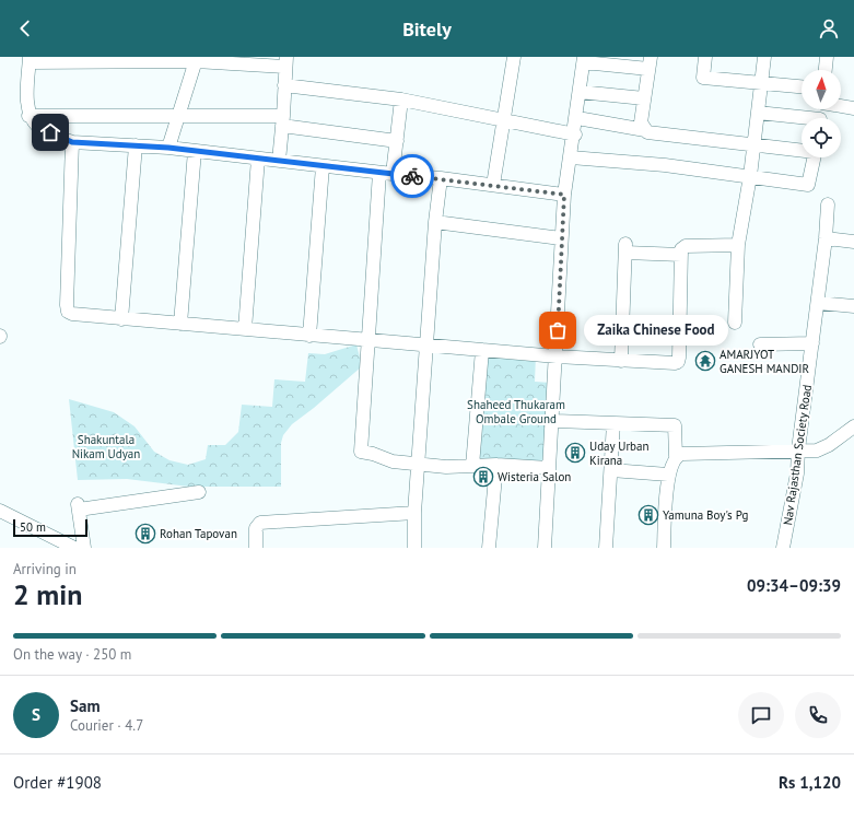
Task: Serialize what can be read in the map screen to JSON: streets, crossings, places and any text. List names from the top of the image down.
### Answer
{
  "streets": {
    "street": ["Nav Rajasthan Society Road"]
  },
  "parks": ["Shaheed Thukaram Ombale Ground", "Shakuntala Nikam Udyan"],
  "places": {
    "other": ["Zaika Chinese Food"],
    "temple": ["AMARJYOT GANESH MANDIR"],
    "building": [
      "Uday Urban Kirana",
      "Wisteria Salon",
      "Yamuna Boy's Pg",
      "Rohan Tapovan"
    ]
  },
  "scale_bar": "50 m",
  "north": "top",
  "page": {
    "header": "Bitely",
    "bubble": "Zaika Chinese Food",
    "scale": "50 m",
    "heading": ["2 min", "Arriving in", "09:34–09:39"],
    "panel": [
      "Sam",
      "Courier · 4.7",
      "Order #1908",
      "Rs 1,120"
    ],
    "bar": "On the way · 250 m",
    "round": "S"
  }
}
